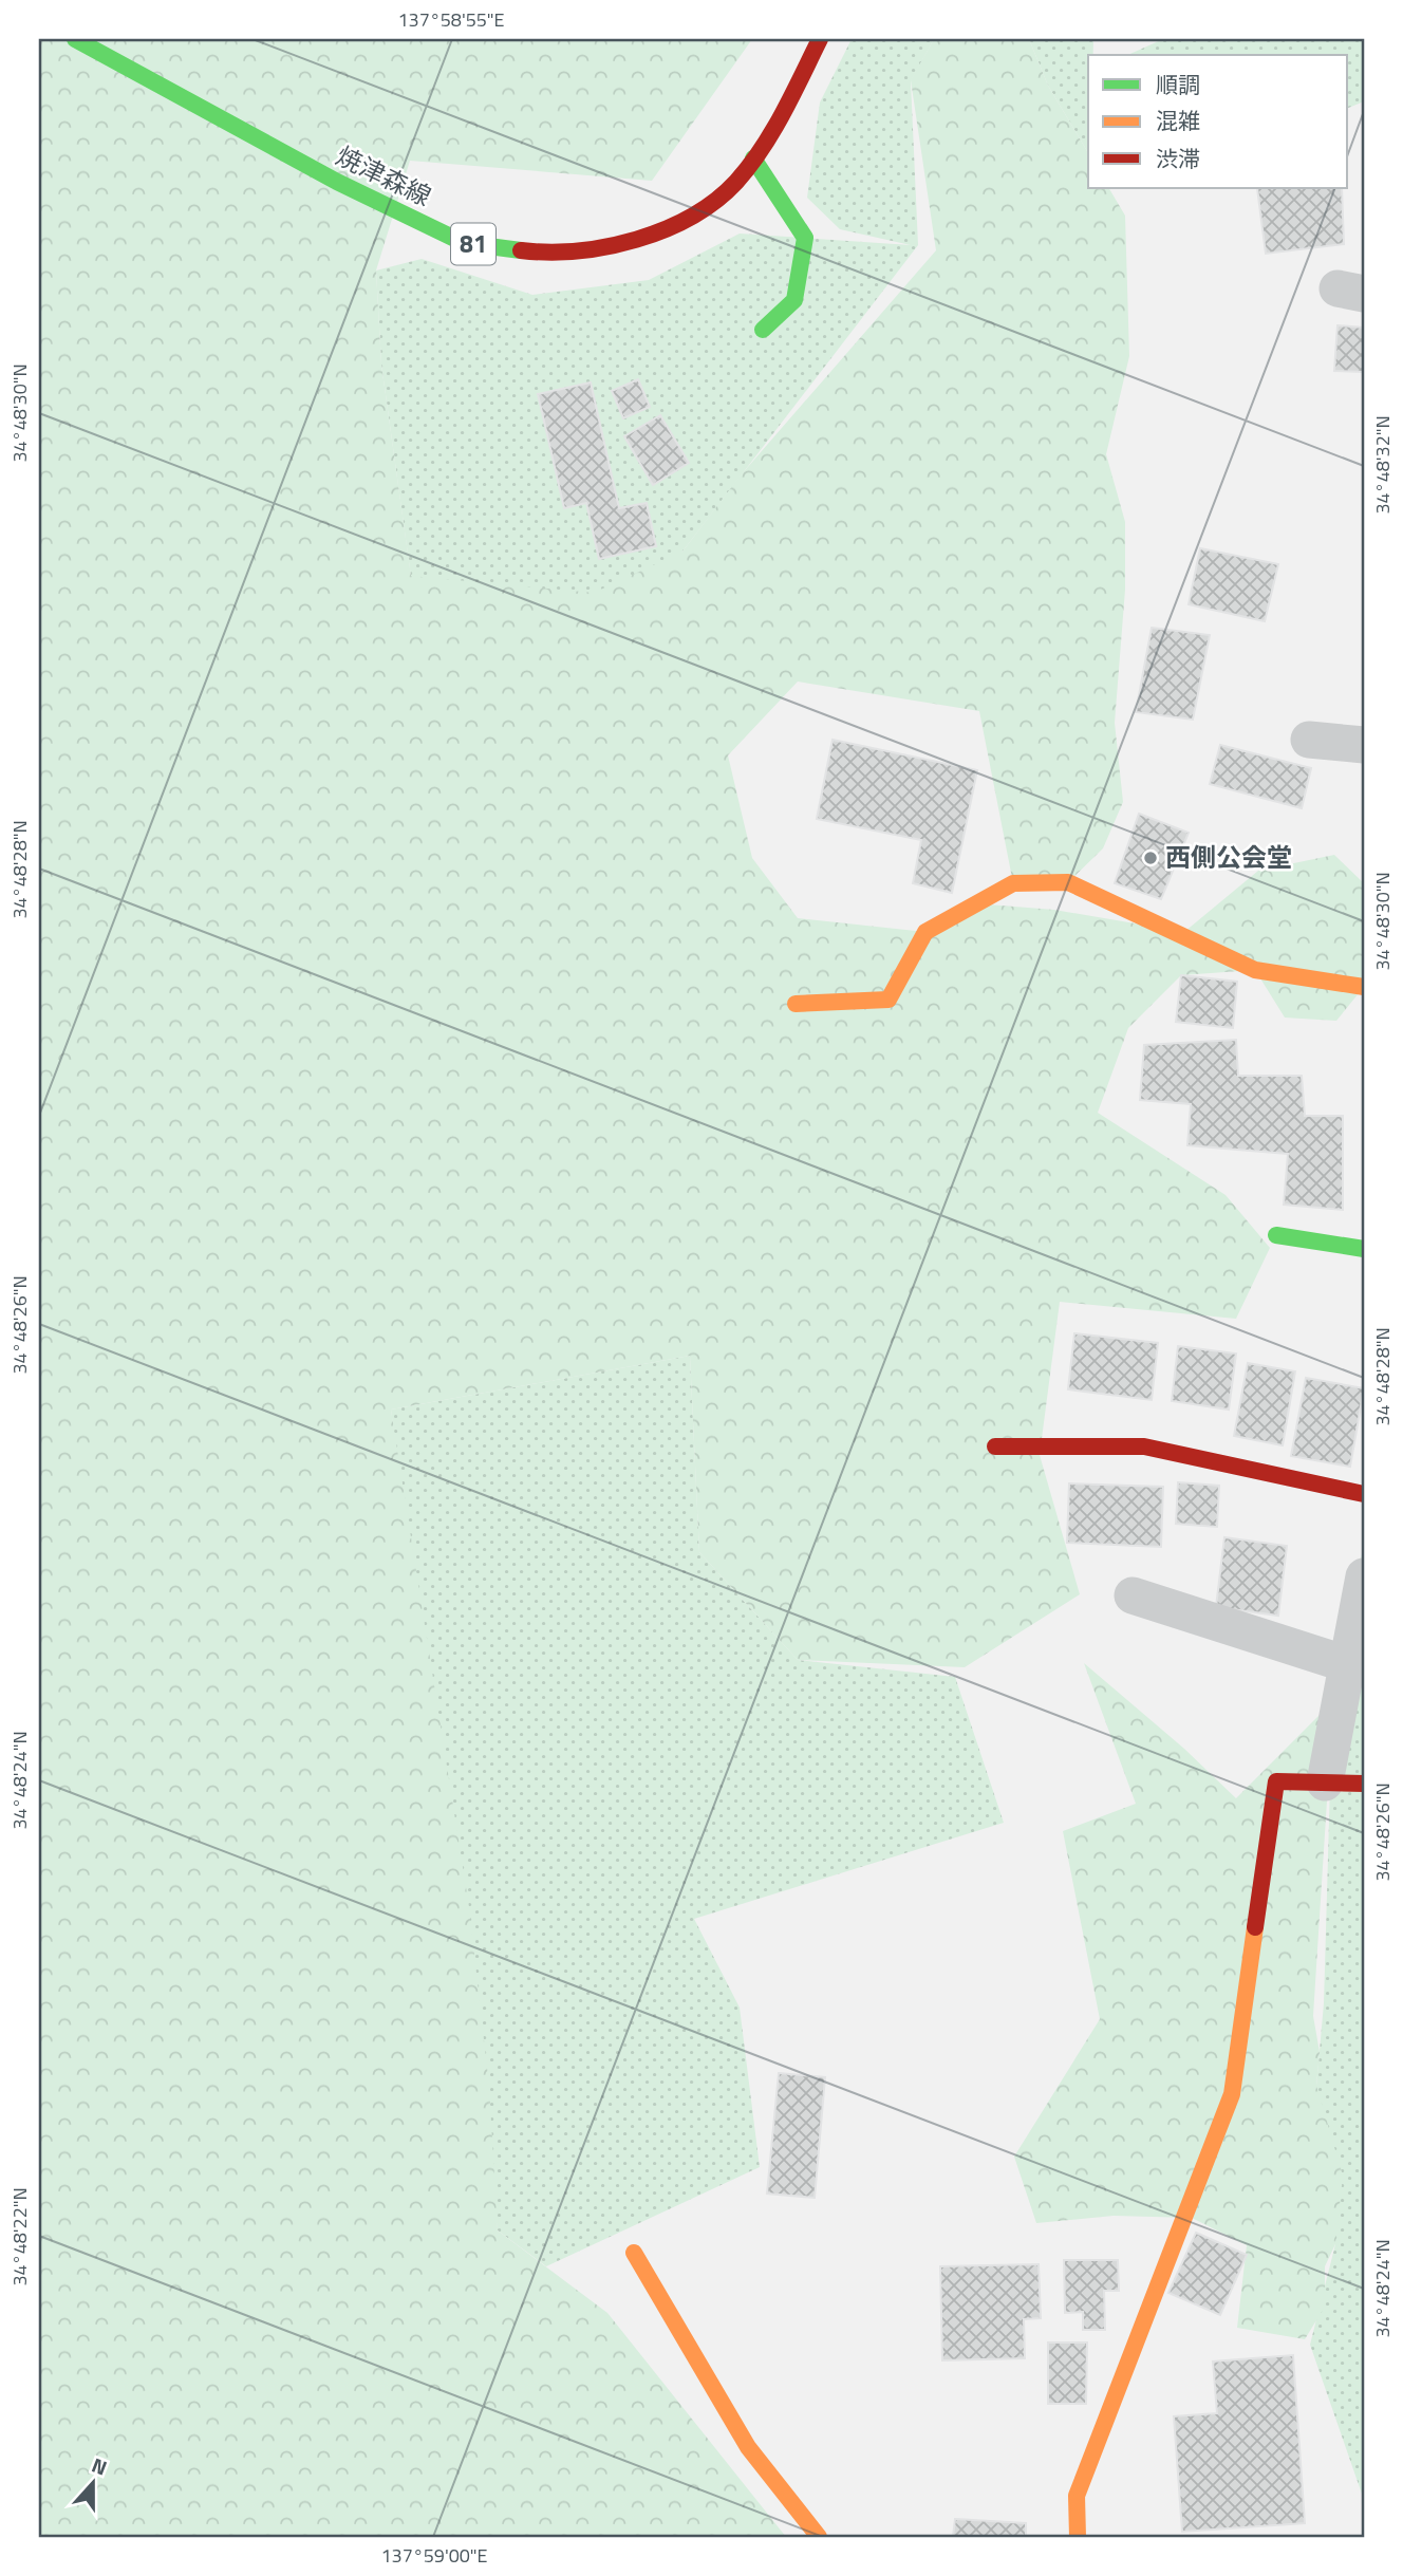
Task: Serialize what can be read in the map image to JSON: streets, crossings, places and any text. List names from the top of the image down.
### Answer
{
  "streets": {
    "street": ["焼津森線", "81"]
  },
  "places": ["西側公会堂"],
  "legend": ["順調", "混雑", "渋滞"],
  "north": "top",
  "coordinates": [
    "137°58'55\"E",
    "34°48'30\"N",
    "34°48'32\"N",
    "34°48'28\"N",
    "34°48'26\"N",
    "34°48'24\"N",
    "34°48'22\"N",
    "137°59'00\"E"
  ]
}
